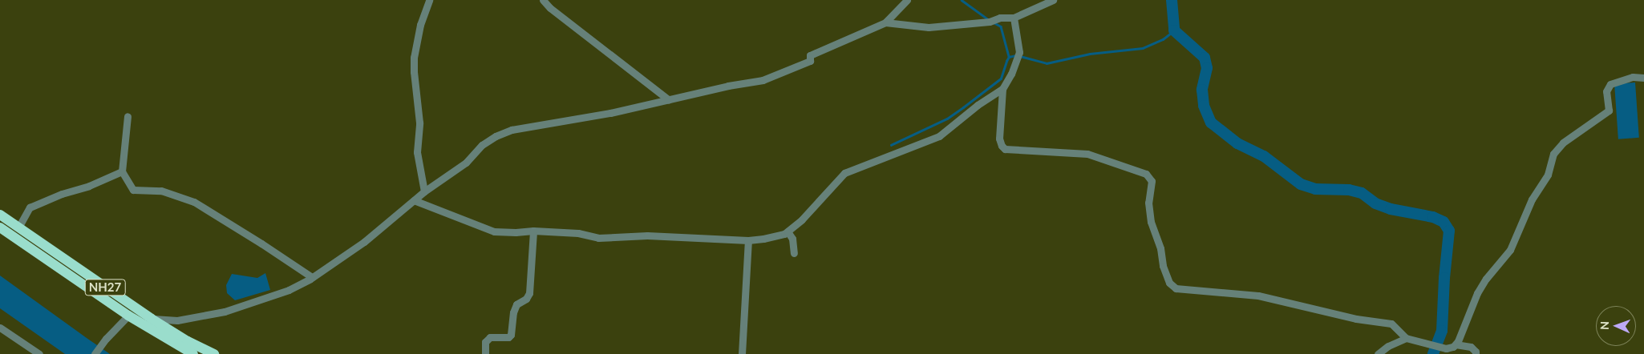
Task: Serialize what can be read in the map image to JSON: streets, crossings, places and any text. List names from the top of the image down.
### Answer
{
  "streets": {
    "highway": ["NH27"]
  },
  "north": "left"
}
